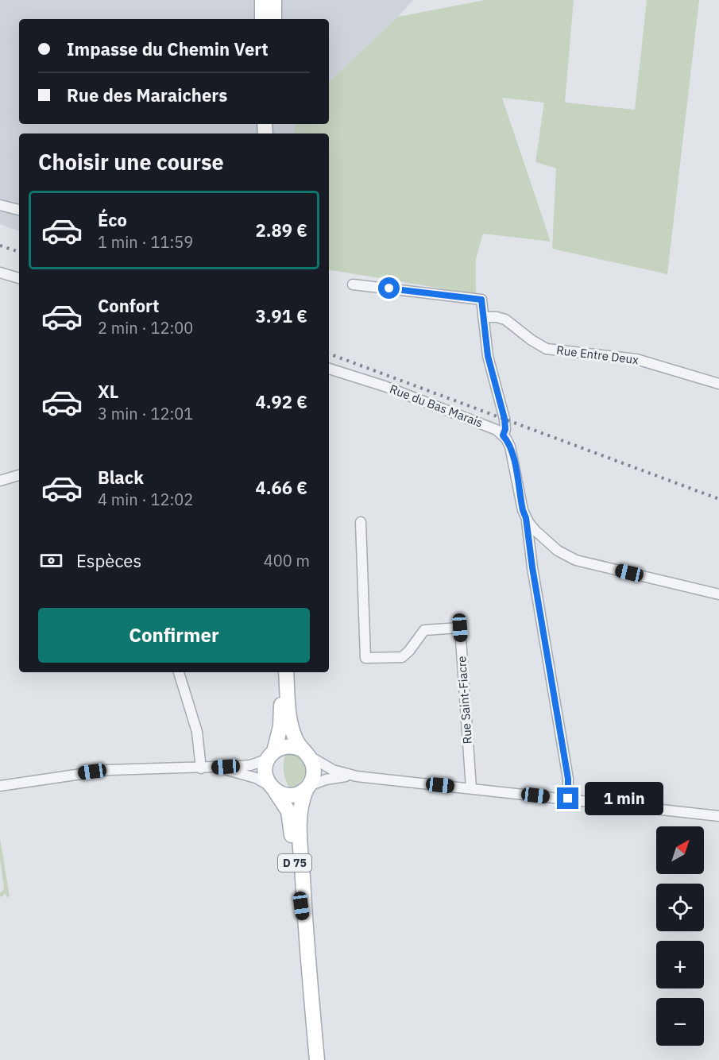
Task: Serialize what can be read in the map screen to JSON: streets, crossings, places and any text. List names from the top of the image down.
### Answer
{
  "streets": {
    "main road": ["D 75"],
    "street": ["Rue Entre Deux", "Rue du Bas Marais", "Rue Saint-Fiacre"]
  },
  "north": "top right",
  "page": {
    "banner": ["Impasse du Chemin Vert", "Rue des Maraichers"],
    "heading": "Choisir une course",
    "list": [
      {
        "name": "Éco",
        "note": "1 min · 11:59",
        "value": "2.89 €"
      },
      {
        "name": "Confort",
        "note": "2 min · 12:00",
        "value": "3.91 €"
      },
      {
        "name": "XL",
        "note": "3 min · 12:01",
        "value": "4.92 €"
      },
      {
        "name": "Black",
        "note": "4 min · 12:02",
        "value": "4.66 €"
      }
    ],
    "pay": ["Espèces", "400 m"],
    "buttons": "Confirmer",
    "bubble": "1 min",
    "map_buttons": ["+", "−"]
  }
}
